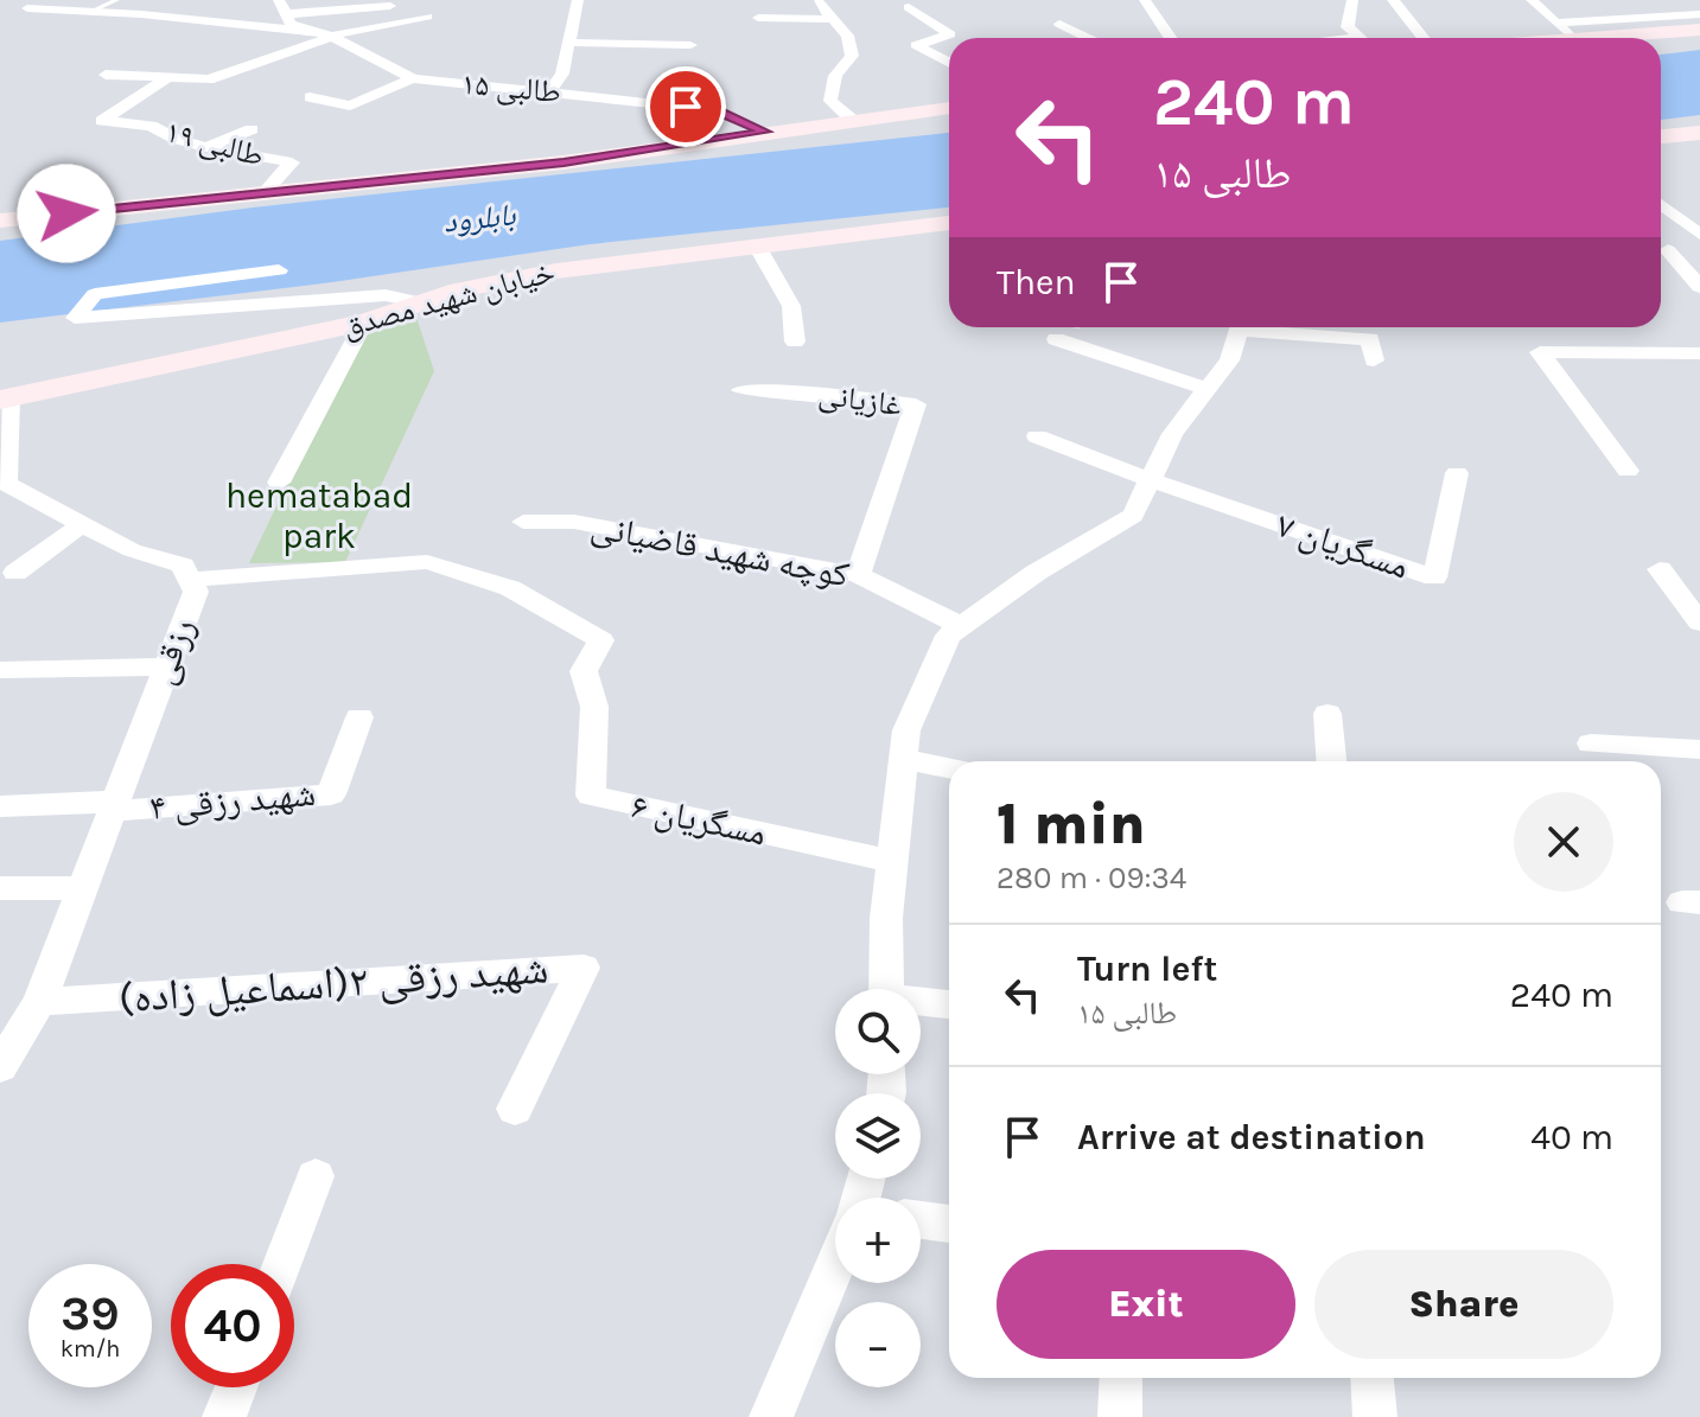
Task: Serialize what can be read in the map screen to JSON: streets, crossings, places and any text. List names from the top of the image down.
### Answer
{
  "streets": {
    "street": [
      "طالبی ۱۵",
      "طالبی ۱۹",
      "خیابان شهید مصدق",
      "غازیانی",
      "مسگریان ۷",
      "کوچه شهید قاضیانی",
      "رزقی",
      "شهید رزقی ۴",
      "مسگریان ۶",
      "شهید رزقی ۲(اسماعیل زاده)"
    ]
  },
  "crossings": [
    ["خیابان شهید مصدق", "رزقی"],
    ["غازیانی", "کوچه شهید قاضیانی"],
    ["رزقی", "شهید رزقی ۴"],
    ["رزقی", "مسگریان ۶"],
    ["رزقی", "شهید رزقی ۲(اسماعیل زاده)"]
  ],
  "water": ["بابلرود"],
  "parks": ["hematabad park"],
  "page": {
    "turn": ["240 m", "طالبی ۱۵"],
    "then": "Then",
    "heading": ["1 min", "280 m · 09:34"],
    "list": [
      {
        "name": "Turn left",
        "note": "طالبی ۱۵",
        "value": "240 m"
      },
      {
        "name": "Arrive at destination",
        "value": "40 m"
      }
    ],
    "map_buttons": ["+", "−"],
    "buttons": ["Exit", "Share"],
    "speed": "39 km/h",
    "limit": "40"
  }
}
